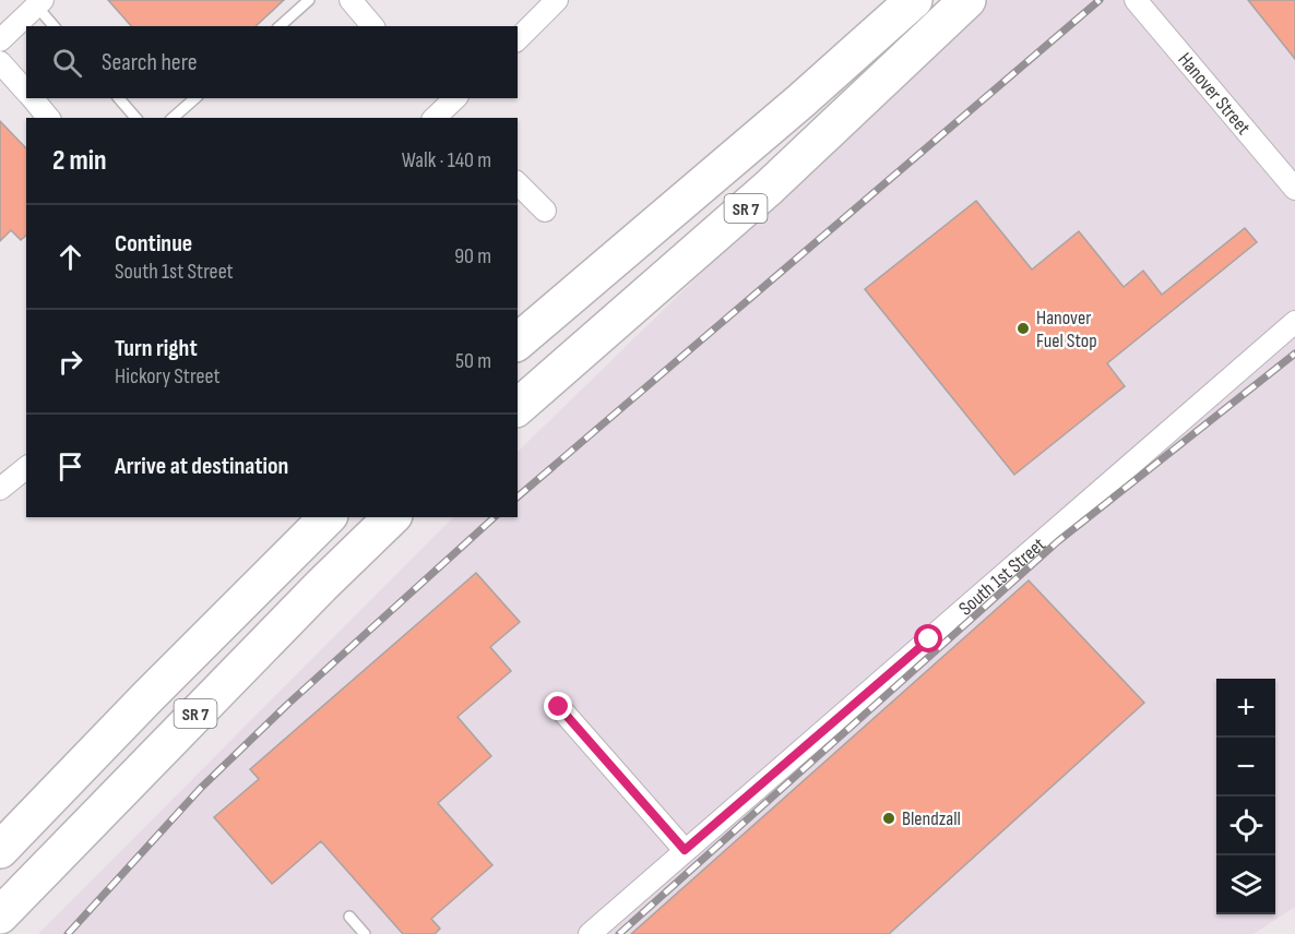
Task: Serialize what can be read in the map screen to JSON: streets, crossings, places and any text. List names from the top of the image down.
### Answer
{
  "streets": {
    "highway": ["SR 7"],
    "street": ["Hanover Street", "South 1st Street"]
  },
  "places": ["Hanover Fuel Stop", "Blendzall"],
  "page": {
    "search": "Search here",
    "heading": ["2 min", "Walk · 140 m"],
    "list": [
      ["Continue", "South 1st Street", "90 m"],
      ["Turn right", "Hickory Street", "50 m"],
      "Arrive at destination"
    ],
    "map_buttons": ["+", "−"]
  }
}
